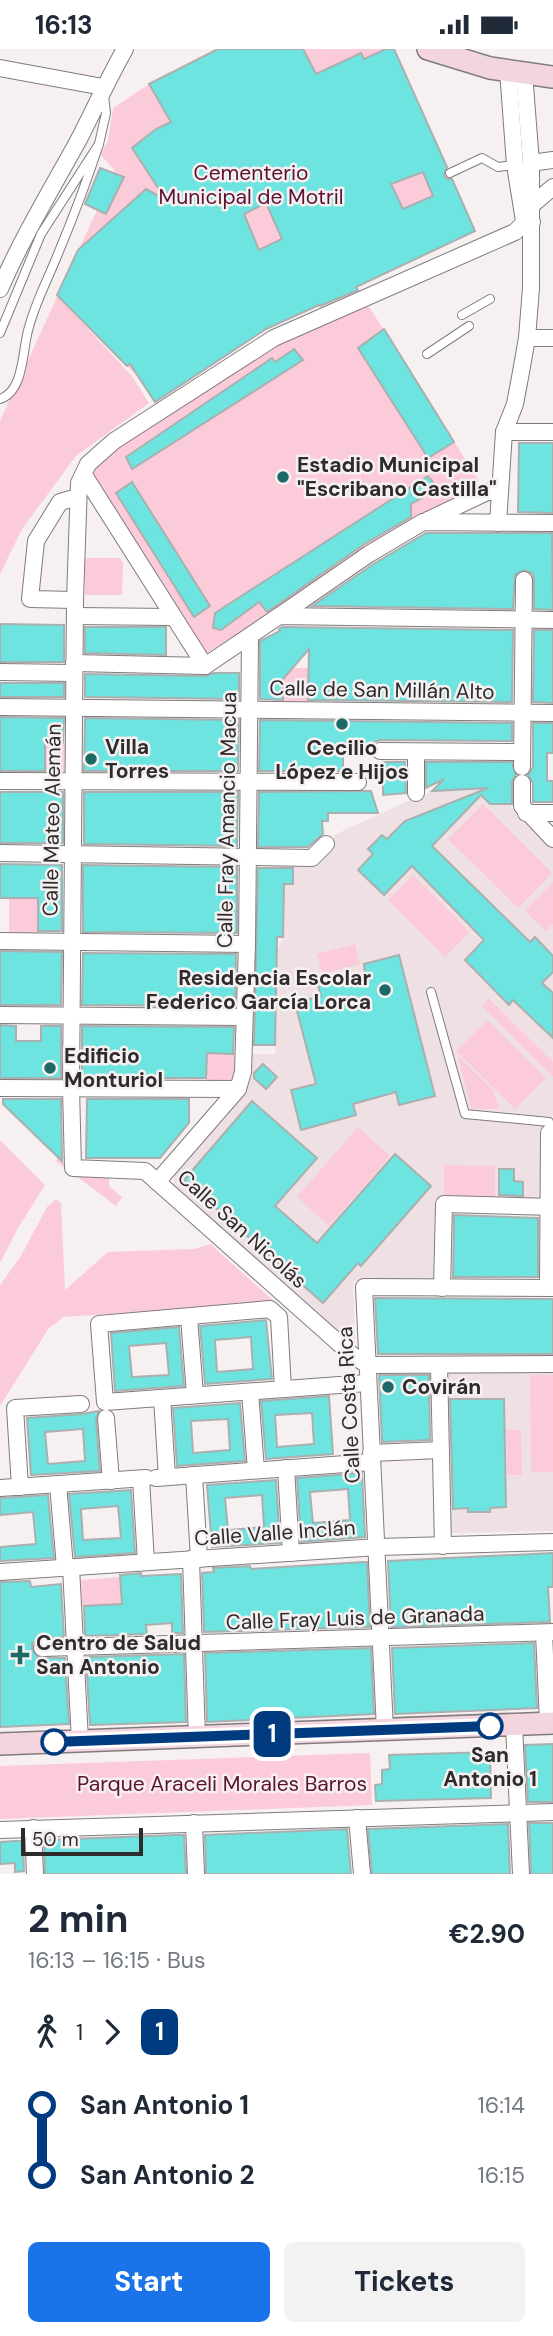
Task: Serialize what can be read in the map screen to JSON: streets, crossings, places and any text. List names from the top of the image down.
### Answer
{
  "streets": {
    "street": [
      "Calle de San Millán Alto",
      "Calle Mateo Alemán",
      "Calle Fray Amancio Macua",
      "Calle San Nicolás",
      "Calle Costa Rica",
      "Calle Valle Inclán",
      "Calle Fray Luis de Granada"
    ]
  },
  "crossings": [
    ["Calle de San Millán Alto", "Calle Mateo Alemán"],
    ["Calle de San Millán Alto", "Calle Fray Amancio Macua"],
    ["Calle Mateo Alemán", "Calle San Nicolás"],
    ["Calle San Nicolás", "Calle Costa Rica"],
    ["Calle Costa Rica", "Calle Valle Inclán"],
    ["Calle Costa Rica", "Calle Fray Luis de Granada"]
  ],
  "parks": ["Cementerio Municipal de Motril", "Parque Araceli Morales Barros"],
  "places": {
    "other": [
      "Estadio Municipal \"Escribano Castilla\"",
      "Cecilio López e Hijos",
      "Villa Torres",
      "Residencia Escolar Federico García Lorca",
      "Edificio Monturiol",
      "Covirán",
      "San Antonio 1"
    ],
    "health": ["Centro de Salud San Antonio"]
  },
  "lines": ["bus line 1"],
  "scale_bar": "50 m",
  "page": {
    "status": "16:13",
    "on_map": "1",
    "scale": "50 m",
    "heading": ["2 min", "16:13 – 16:15 · Bus", "€2.90"],
    "legs": ["1", "1"],
    "list": [
      {
        "name": "San Antonio 1",
        "value": "16:14"
      },
      {
        "name": "San Antonio 2",
        "value": "16:15"
      }
    ],
    "buttons": ["Start", "Tickets"]
  }
}
